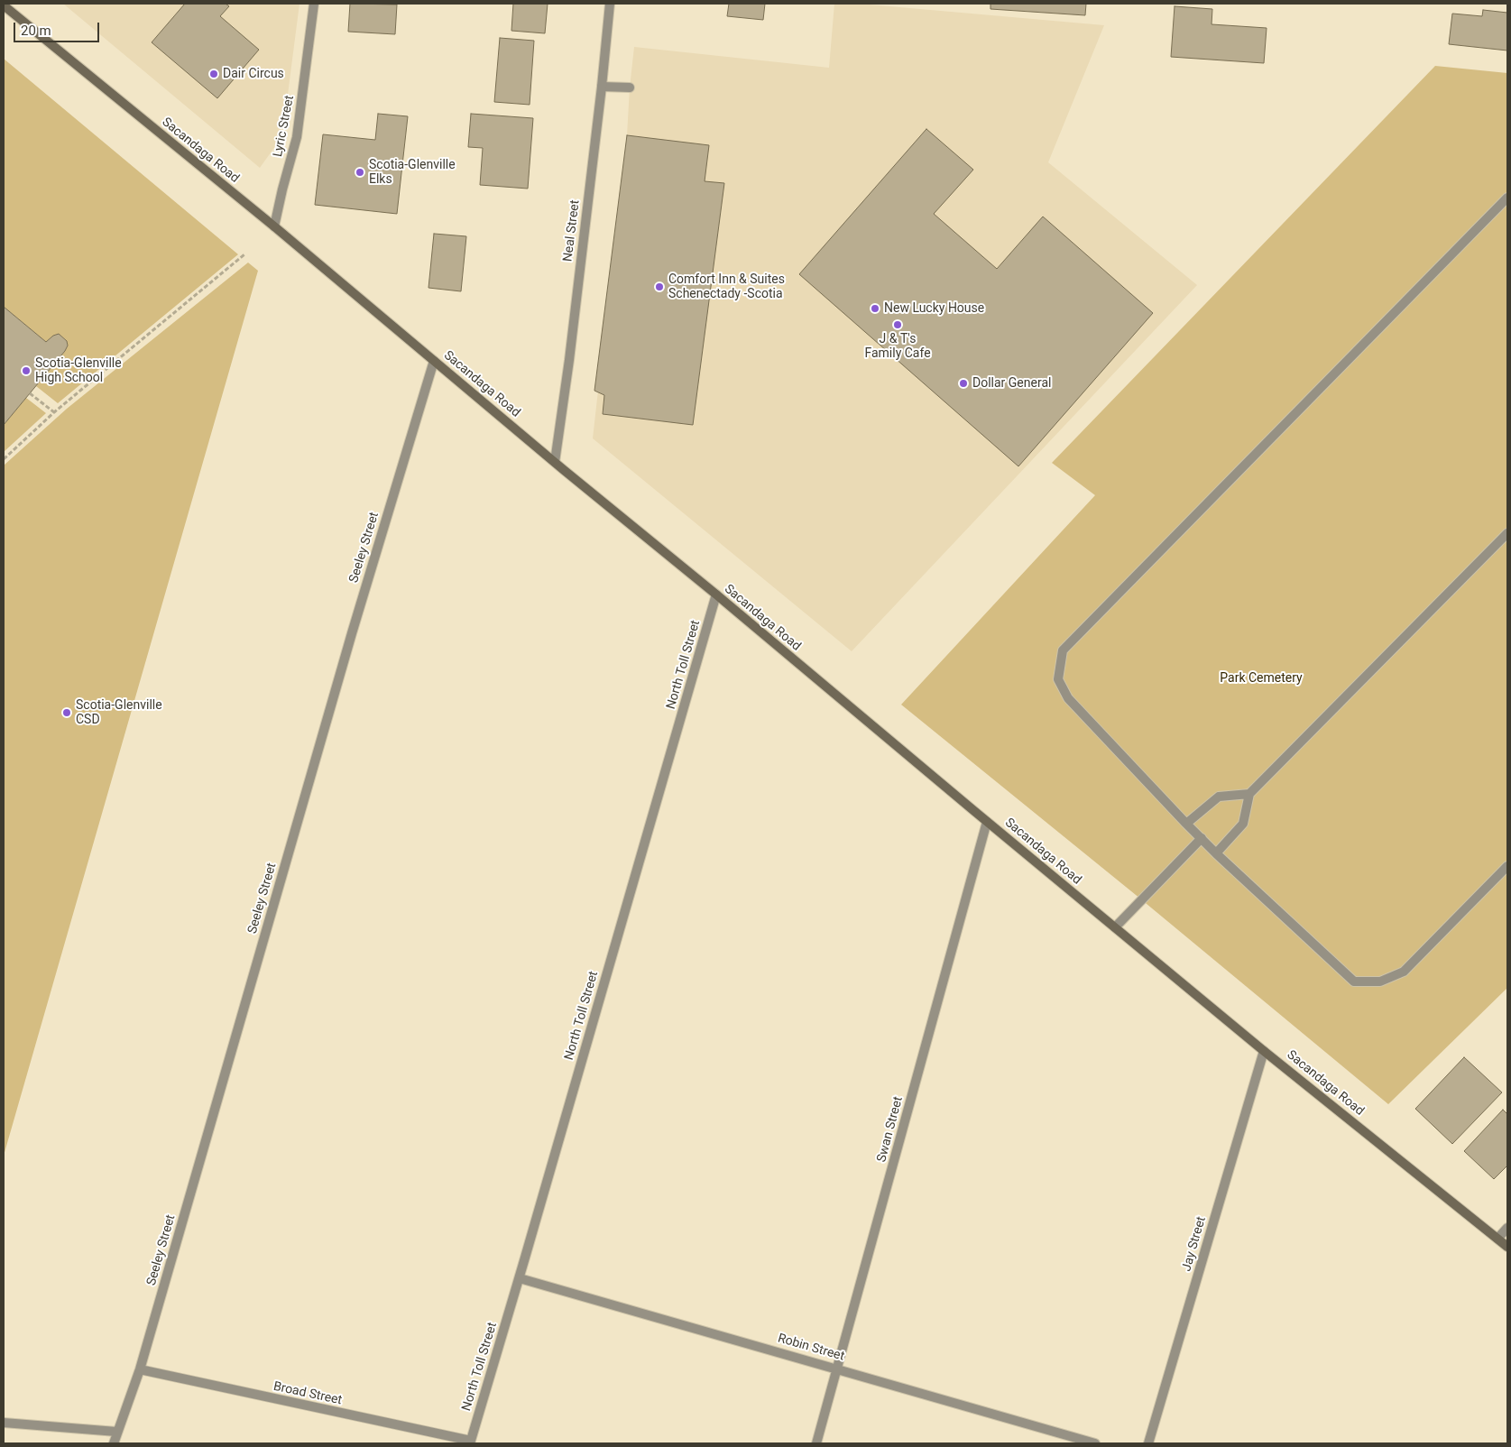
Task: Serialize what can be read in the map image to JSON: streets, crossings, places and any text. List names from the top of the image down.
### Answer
{
  "streets": {
    "main road": ["Sacandaga Road"],
    "street": [
      "Lyric Street",
      "Neal Street",
      "Seeley Street",
      "North Toll Street",
      "Swan Street",
      "Jay Street",
      "Robin Street",
      "Broad Street"
    ]
  },
  "crossings": [
    ["Lyric Street", "Sacandaga Road"],
    ["Sacandaga Road", "Neal Street"],
    ["Sacandaga Road", "Seeley Street"],
    ["Sacandaga Road", "North Toll Street"],
    ["Sacandaga Road", "Swan Street"],
    ["Sacandaga Road", "Jay Street"],
    ["Seeley Street", "Broad Street"],
    ["North Toll Street", "Robin Street"],
    ["North Toll Street", "Broad Street"],
    ["Swan Street", "Robin Street"]
  ],
  "parks": ["Park Cemetery"],
  "places": [
    "Dair Circus",
    "Scotia-Glenville Elks",
    "Comfort Inn & Suites Schenectady -Scotia",
    "New Lucky House",
    "J & T's Family Cafe",
    "Scotia-Glenville High School",
    "Dollar General",
    "Scotia-Glenville CSD"
  ],
  "scale_bar": "20 m"
}
